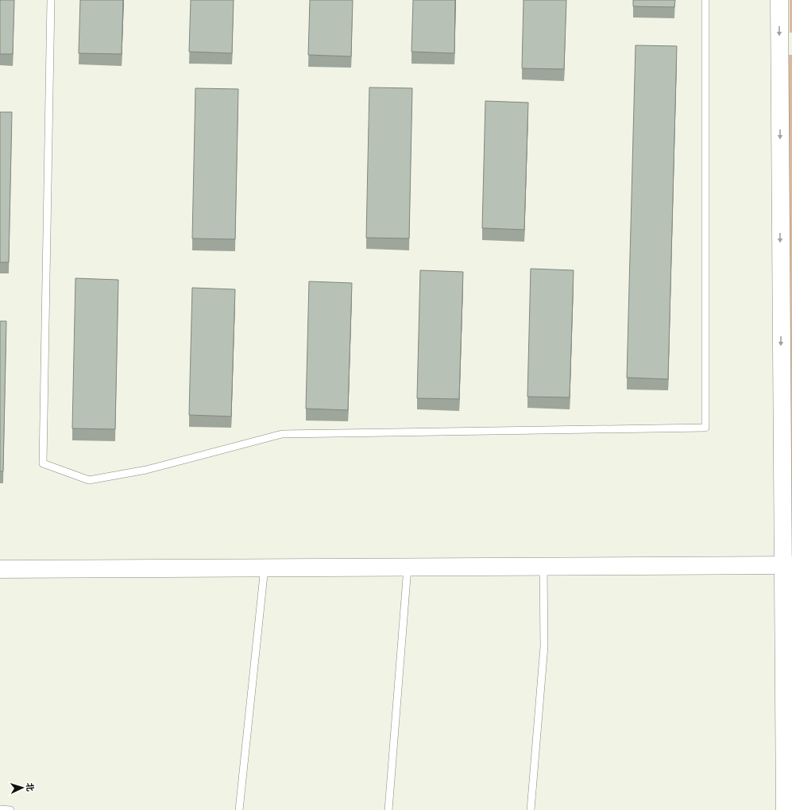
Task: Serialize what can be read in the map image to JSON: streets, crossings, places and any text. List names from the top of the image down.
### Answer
{
  "north": "right"
}
